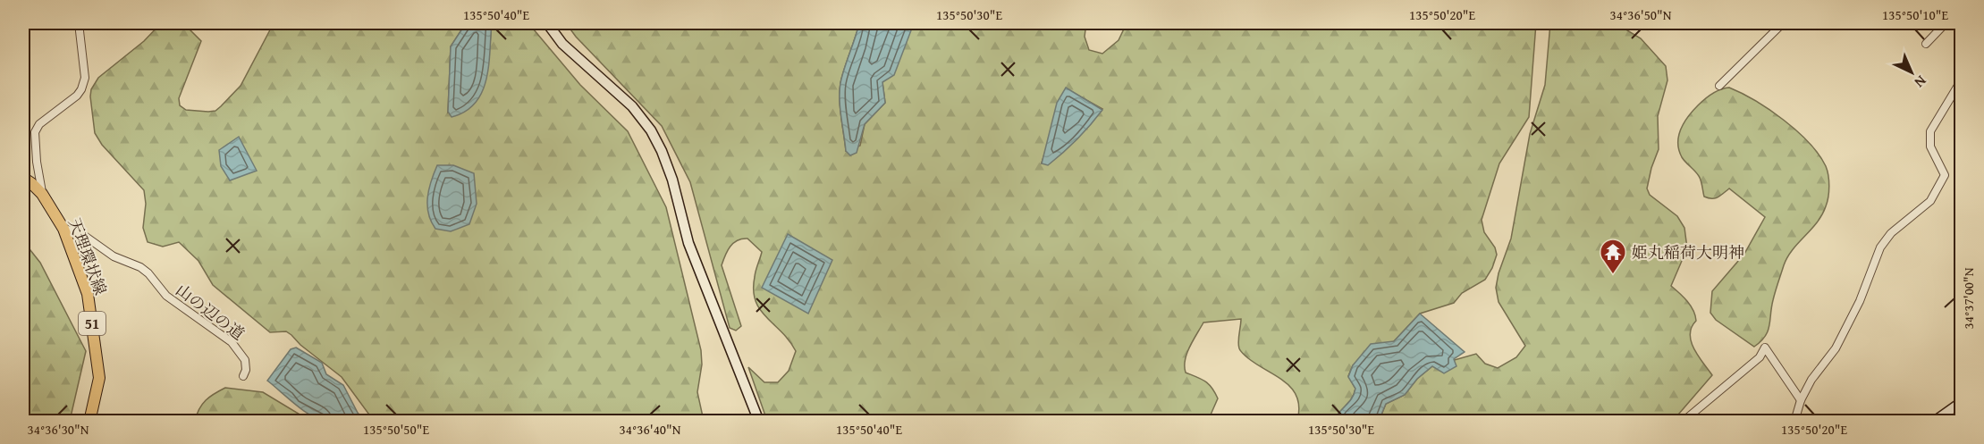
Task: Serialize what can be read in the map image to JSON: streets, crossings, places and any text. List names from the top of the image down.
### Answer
{
  "streets": {
    "main road": ["天理環状線", "51"],
    "street": ["山の辺の道"]
  },
  "crossings": [
    ["天理環状線", "山の辺の道"]
  ],
  "places": {
    "temple": ["姫丸稲荷大明神"]
  },
  "north": "bottom right",
  "coordinates": [
    "135°50'40\"E",
    "135°50'30\"E",
    "135°50'20\"E",
    "34°36'50\"N",
    "135°50'10\"E",
    "34°37'00\"N",
    "34°36'30\"N",
    "135°50'50\"E",
    "34°36'40\"N"
  ]
}
